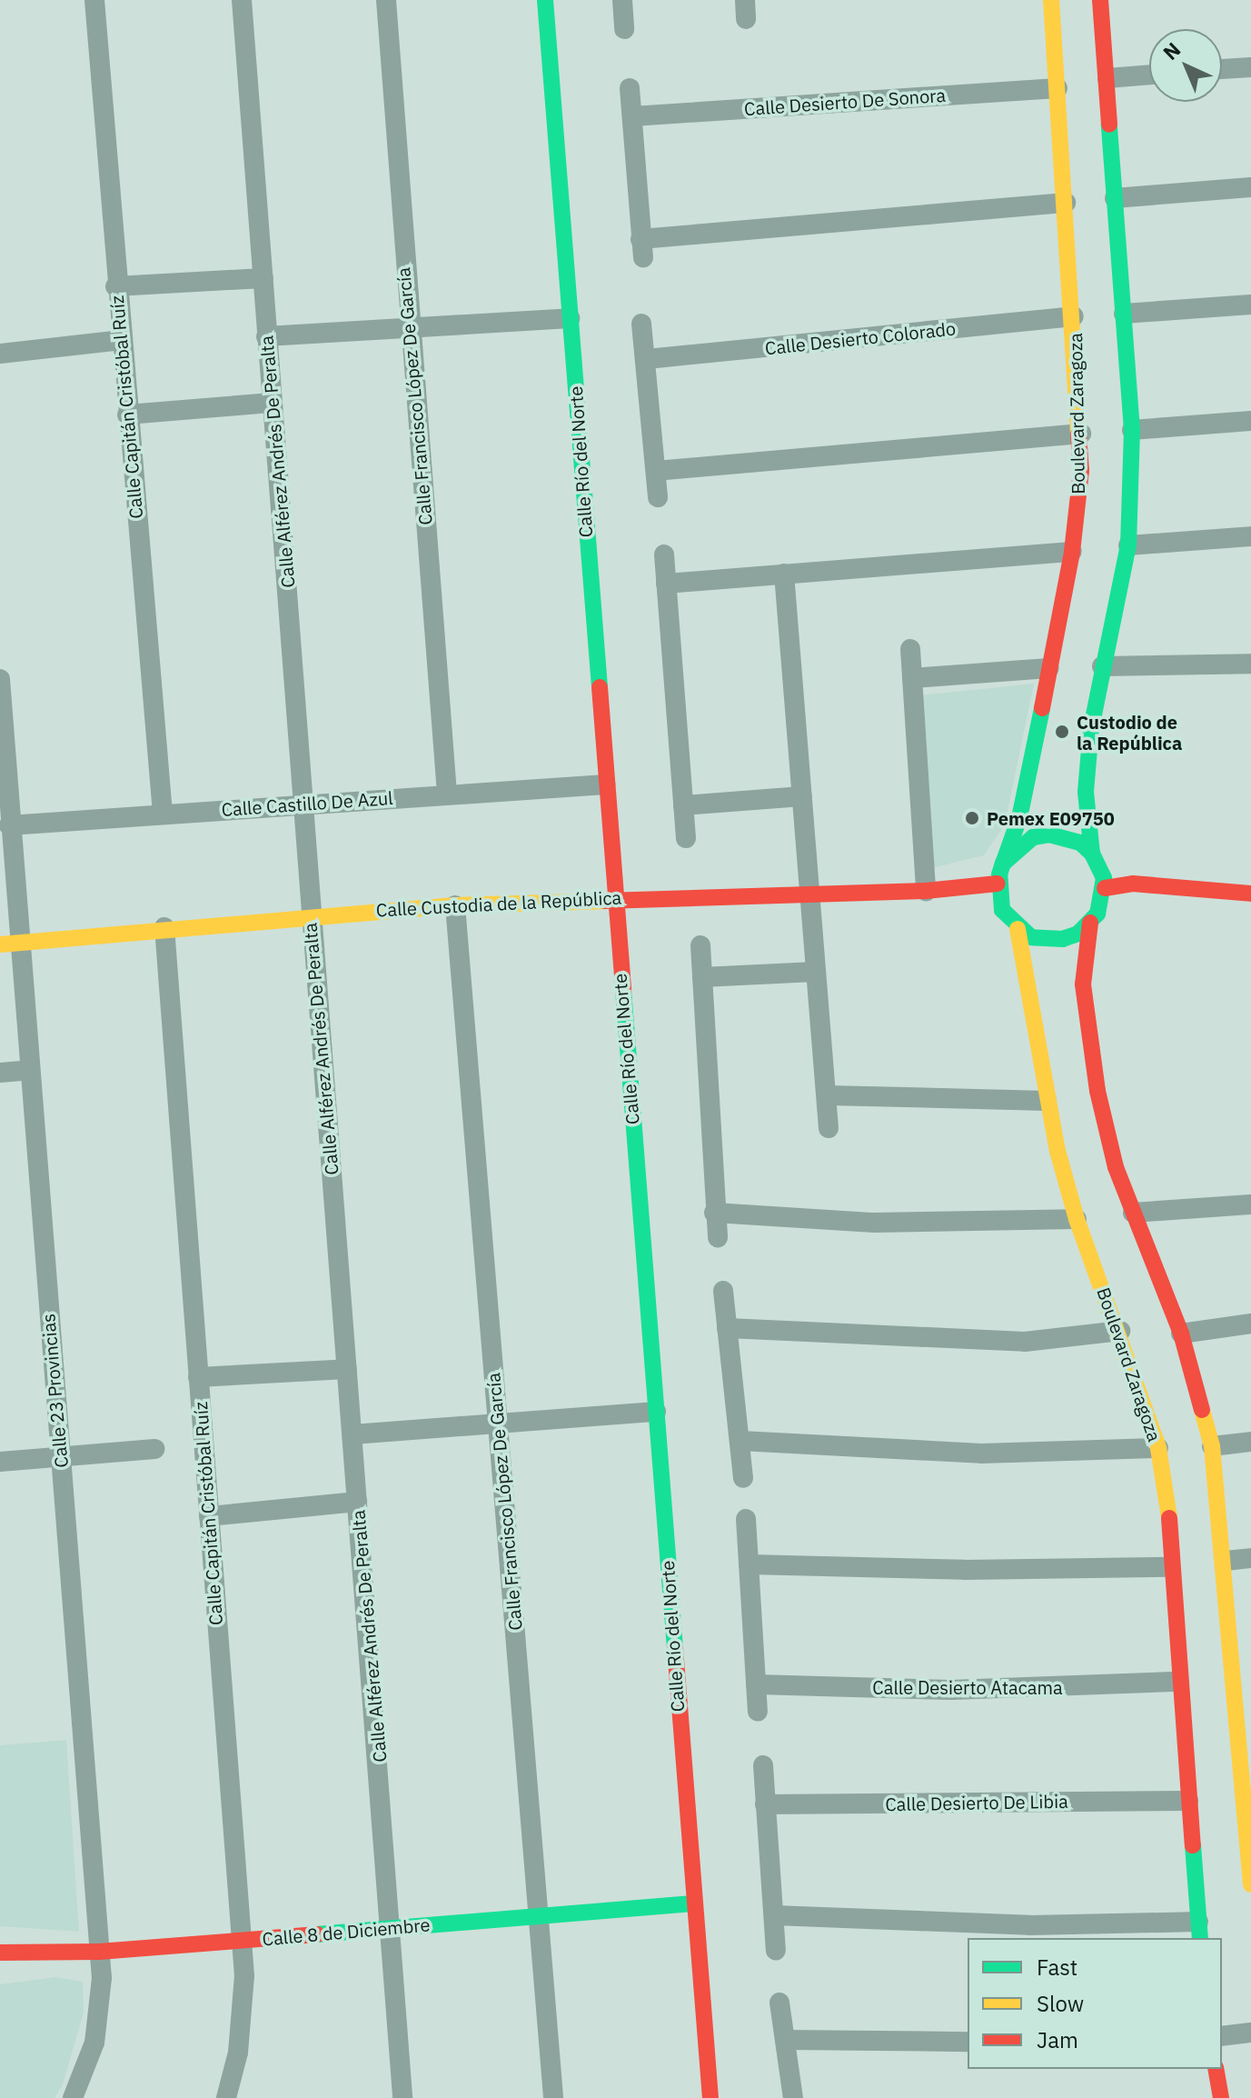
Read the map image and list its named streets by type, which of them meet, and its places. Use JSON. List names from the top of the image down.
{
  "streets": {
    "main road": [
      "Boulevard Zaragoza",
      "Calle Río del Norte",
      "Calle Custodia de la República",
      "Calle 8 de Diciembre"
    ],
    "street": [
      "Calle Desierto De Sonora",
      "Calle Desierto Colorado",
      "Calle Francisco López De García",
      "Calle Capitán Cristóbal Ruíz",
      "Calle Alférez Andrés De Peralta",
      "Calle Castillo De Azul",
      "Calle 23 Provincias",
      "Calle Desierto Atacama",
      "Calle Desierto De Libia"
    ]
  },
  "crossings": [
    ["Calle Desierto De Sonora", "Boulevard Zaragoza"],
    ["Calle Desierto Colorado", "Boulevard Zaragoza"],
    ["Calle Francisco López De García", "Calle Castillo De Azul"],
    ["Calle Francisco López De García", "Calle Custodia de la República"],
    ["Calle Francisco López De García", "Calle 8 de Diciembre"],
    ["Calle Capitán Cristóbal Ruíz", "Calle Castillo De Azul"],
    ["Calle Capitán Cristóbal Ruíz", "Calle Custodia de la República"],
    ["Calle Capitán Cristóbal Ruíz", "Calle 8 de Diciembre"],
    ["Boulevard Zaragoza", "Calle Custodia de la República"],
    ["Boulevard Zaragoza", "Calle Desierto Atacama"],
    ["Boulevard Zaragoza", "Calle Desierto De Libia"],
    ["Calle Alférez Andrés De Peralta", "Calle Castillo De Azul"],
    ["Calle Alférez Andrés De Peralta", "Calle Custodia de la República"],
    ["Calle Alférez Andrés De Peralta", "Calle 8 de Diciembre"],
    ["Calle Río del Norte", "Calle Castillo De Azul"],
    ["Calle Río del Norte", "Calle Custodia de la República"],
    ["Calle Río del Norte", "Calle 8 de Diciembre"],
    ["Calle Castillo De Azul", "Calle 23 Provincias"],
    ["Calle Custodia de la República", "Calle 23 Provincias"],
    ["Calle 23 Provincias", "Calle 8 de Diciembre"]
  ],
  "places": ["Custodio de la República", "Pemex E09750"],
  "legend": ["Fast", "Slow", "Jam"],
  "north": "top left"
}
